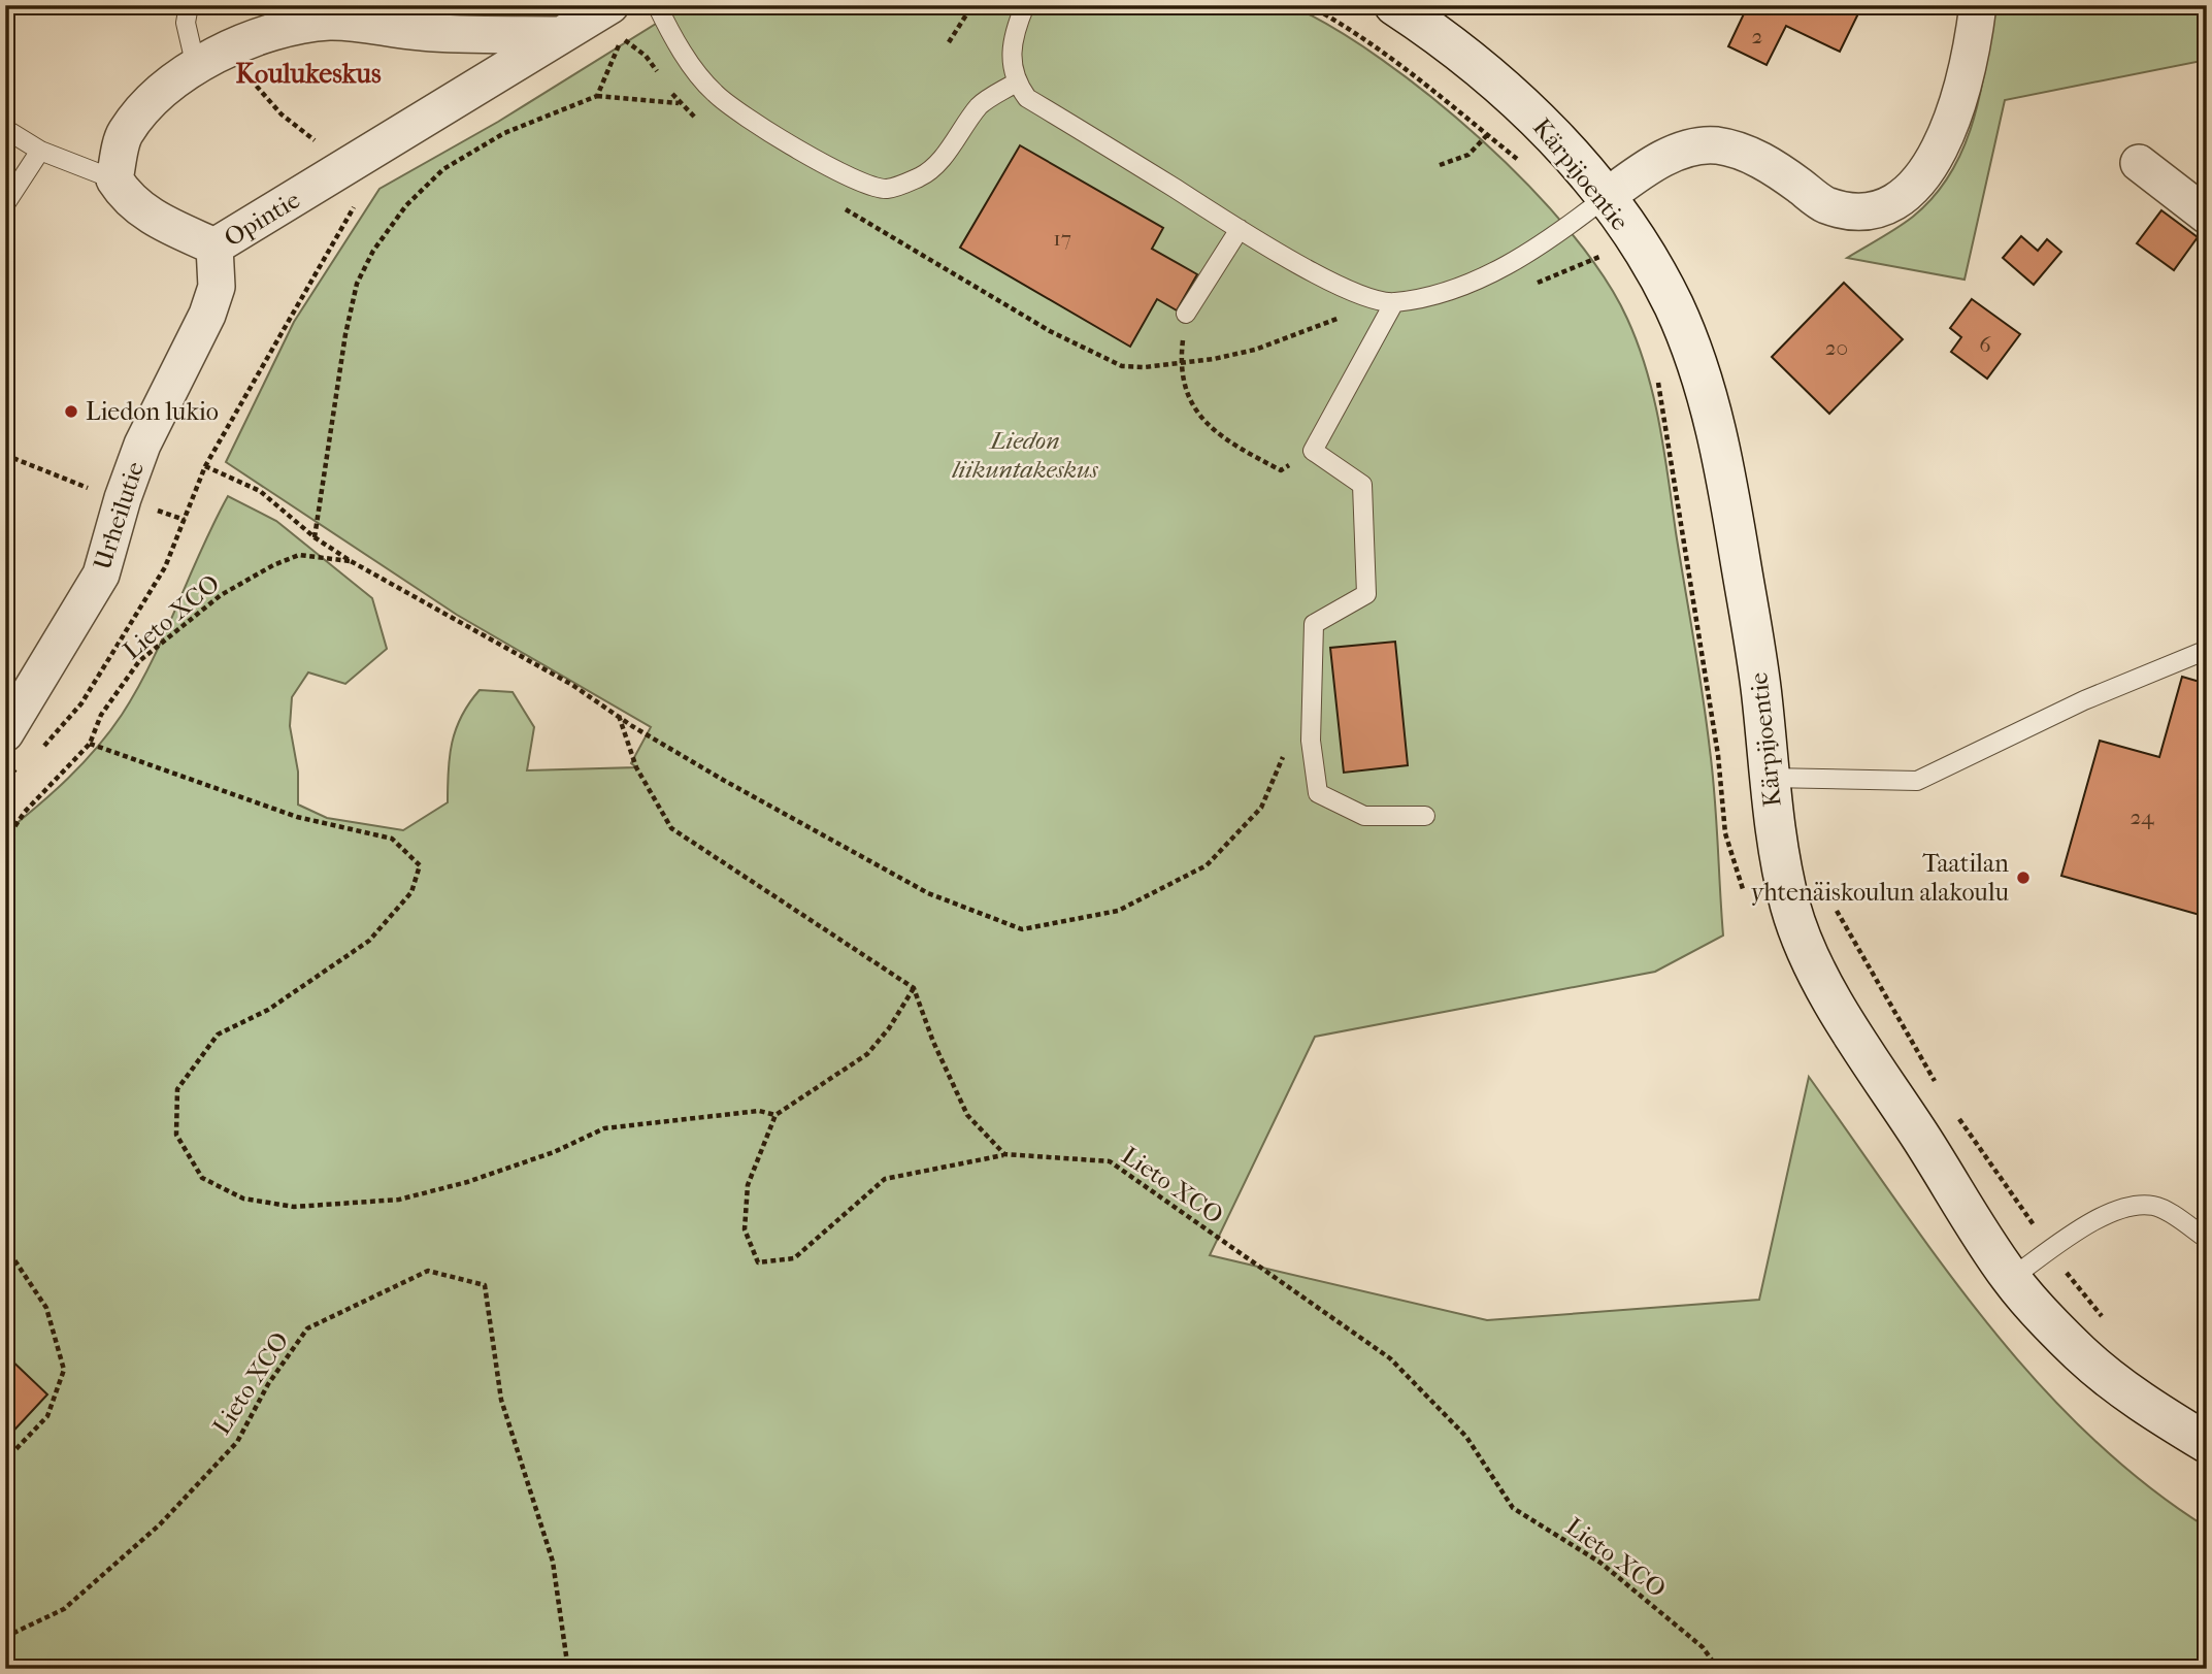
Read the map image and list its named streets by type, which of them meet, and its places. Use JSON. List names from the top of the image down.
{
  "streets": {
    "street": ["Kärpijoentie", "Opintie", "Urheilutie"],
    "path": ["Lieto XCO"]
  },
  "crossings": [
    ["Opintie", "Urheilutie"]
  ],
  "districts": ["Koulukeskus"],
  "parks": ["Liedon liikuntakeskus"],
  "places": ["Liedon lukio", "Taatilan yhtenäiskoulun alakoulu"],
  "house_numbers": [
    "2",
    "17",
    "6",
    "20",
    "24"
  ]
}
